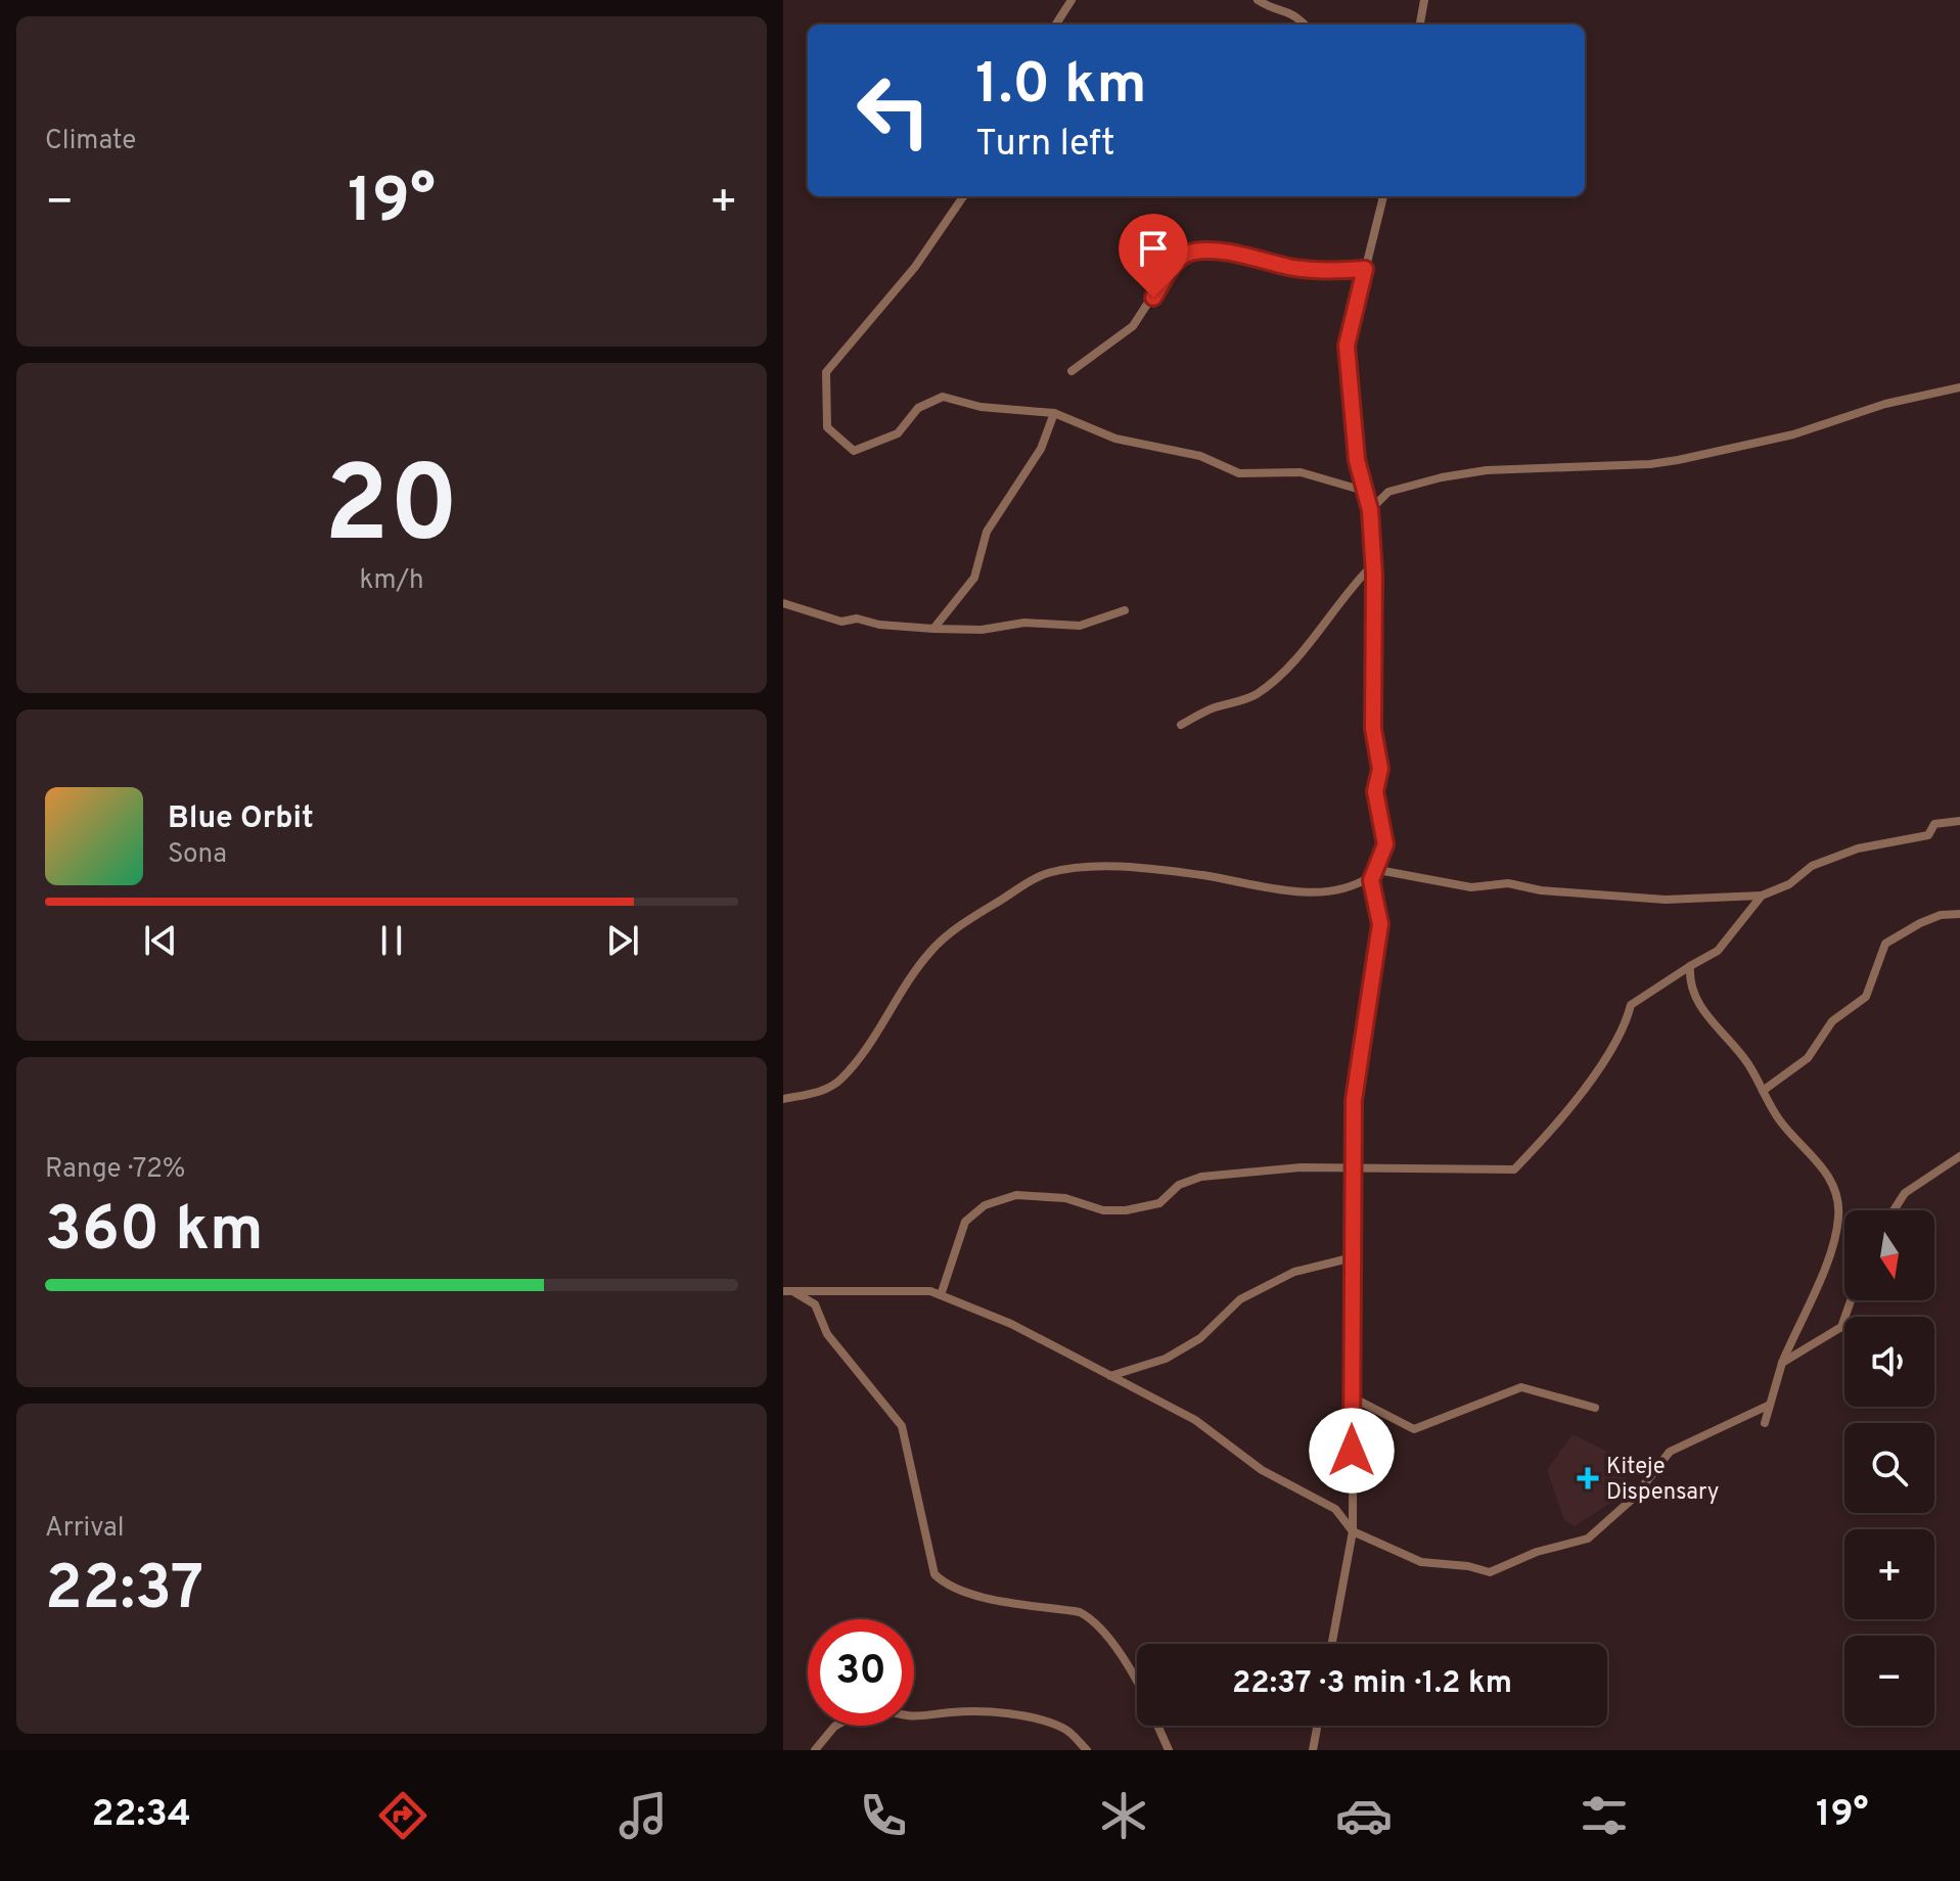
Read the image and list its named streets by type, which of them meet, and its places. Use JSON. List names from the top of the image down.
{
  "places": {
    "health": ["Kiteje Dispensary"]
  },
  "north": "bottom",
  "page": {
    "tile": [
      "Climate",
      ["20", "km/h"],
      ["Range · 72%", "360 km"],
      ["Arrival", "22:37"]
    ],
    "turn": ["1.0 km", "Turn left"],
    "heat": ["−", "19°", "+"],
    "song": ["Blue Orbit", "Sona"],
    "map_buttons": ["+", "−"],
    "limit": "30",
    "trip": "22:37 · 3 min · 1.2 km",
    "tabs": ["22:34", "19°"]
  }
}
